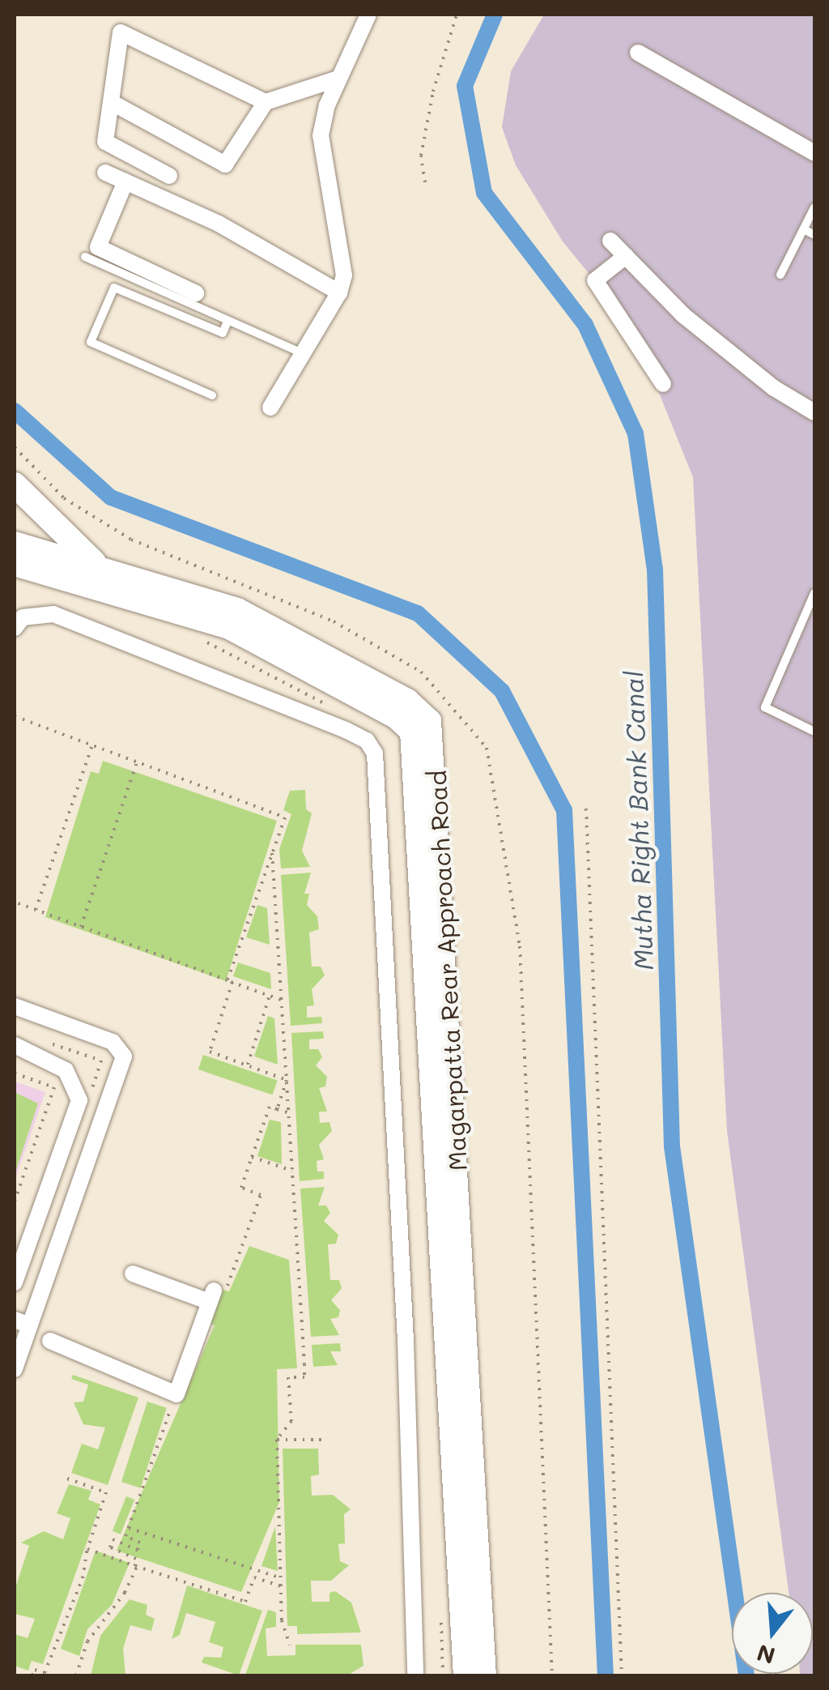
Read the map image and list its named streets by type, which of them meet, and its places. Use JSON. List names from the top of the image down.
{
  "streets": {
    "street": ["Magarpatta Rear Approach Road"]
  },
  "water": ["Mutha Right Bank Canal"],
  "north": "bottom"
}
